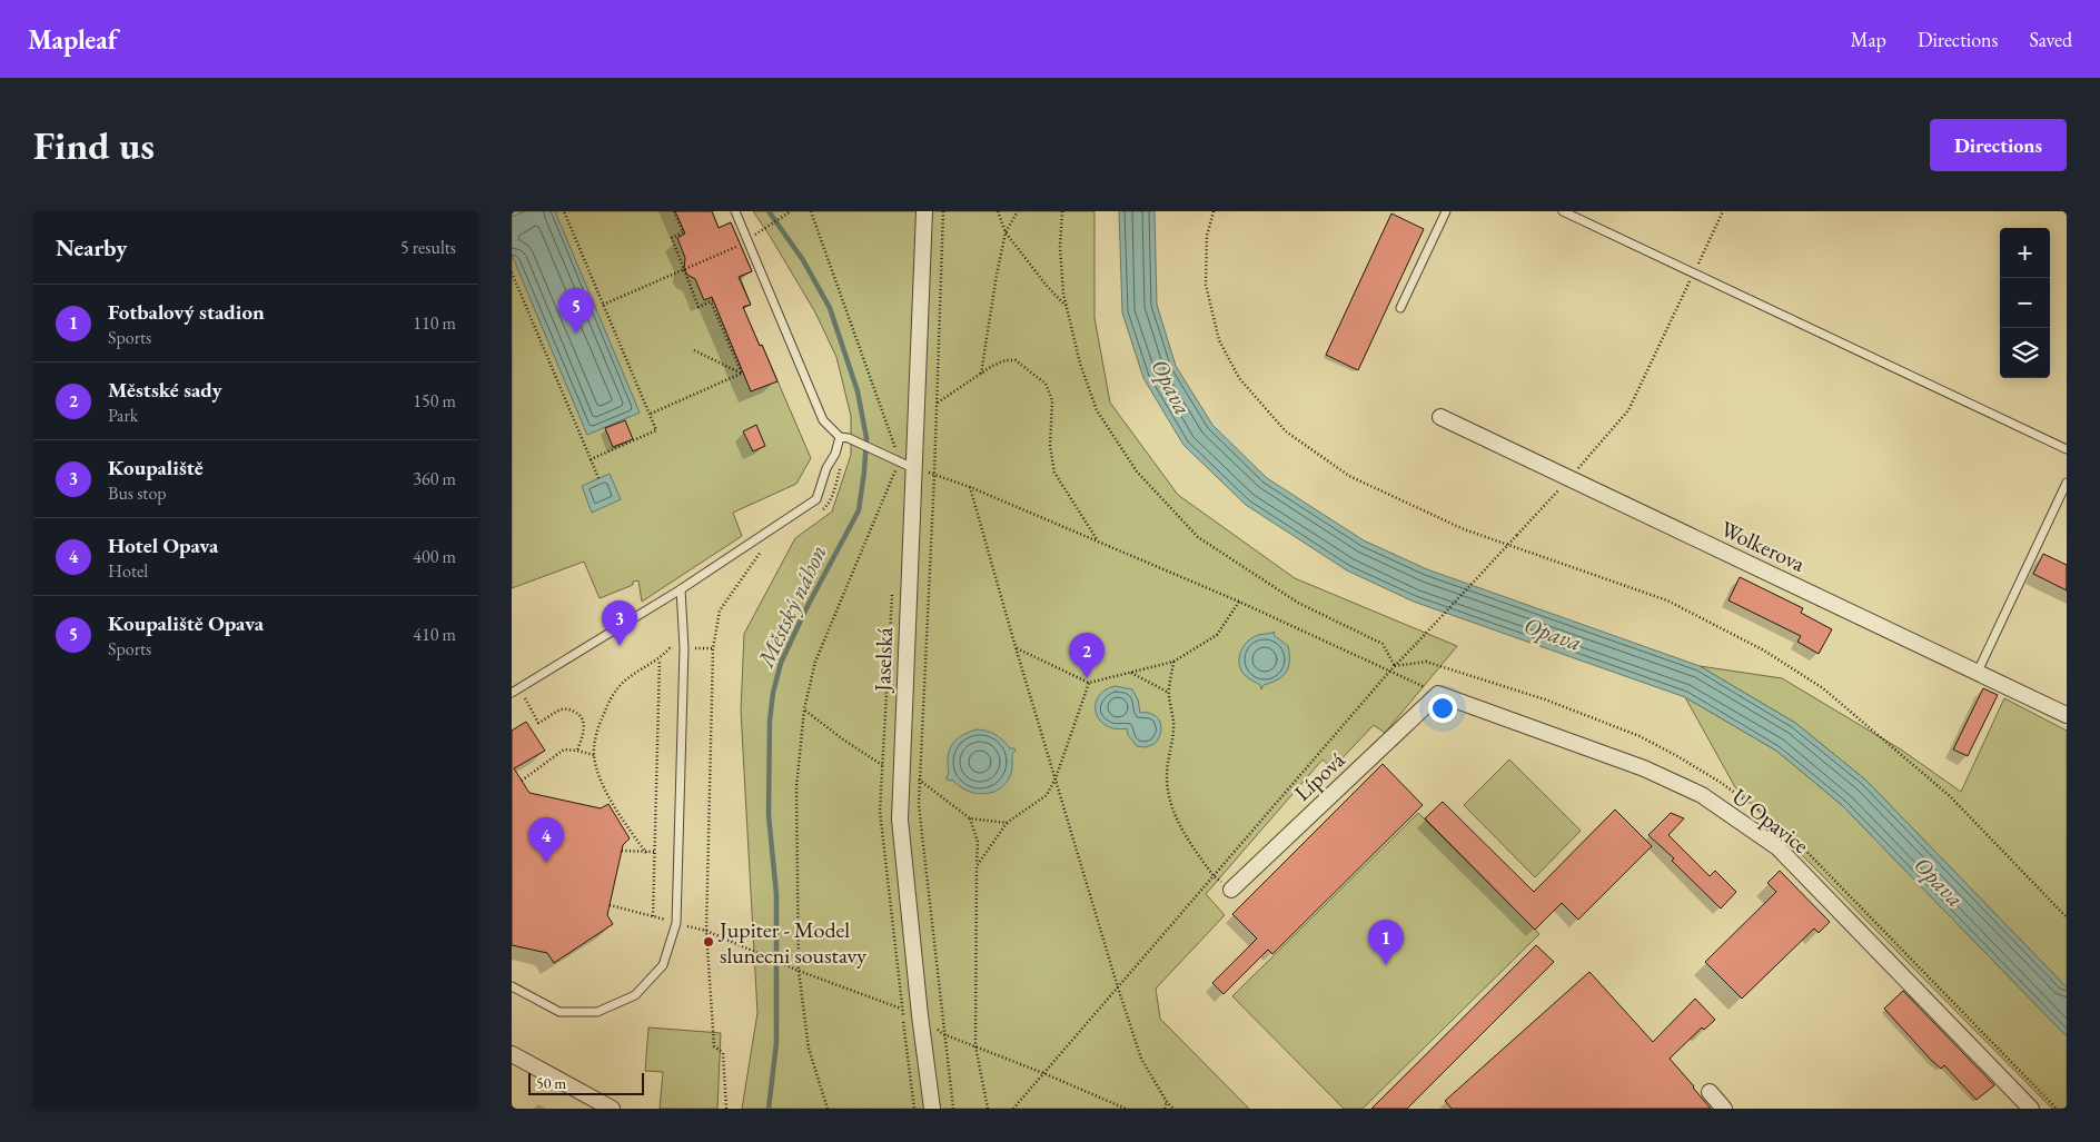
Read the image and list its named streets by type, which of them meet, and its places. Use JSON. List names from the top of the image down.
{
  "streets": {
    "street": [
      "Wolkerova",
      "Jaselská",
      "Lípová",
      "U Opavice"
    ]
  },
  "crossings": [
    ["Lípová", "U Opavice"]
  ],
  "water": ["Opava", "Městský náhon"],
  "places": ["Jupiter - Model slunecni soustavy"],
  "scale_bar": "50 m",
  "page": {
    "header": "Mapleaf",
    "nav": ["Map", "Directions", "Saved"],
    "buttons": "Directions",
    "title": "Find us",
    "heading": ["Nearby", "5 results"],
    "map_buttons": ["+", "−"],
    "list": [
      {
        "mark": "1",
        "name": "Fotbalový stadion",
        "note": "Sports",
        "value": "110 m"
      },
      {
        "mark": "2",
        "name": "Městské sady",
        "note": "Park",
        "value": "150 m"
      },
      {
        "mark": "3",
        "name": "Koupaliště",
        "note": "Bus stop",
        "value": "360 m"
      },
      {
        "mark": "4",
        "name": "Hotel Opava",
        "note": "Hotel",
        "value": "400 m"
      },
      {
        "mark": "5",
        "name": "Koupaliště Opava",
        "note": "Sports",
        "value": "410 m"
      }
    ],
    "pins": [
      "5",
      "3",
      "2",
      "4",
      "1"
    ],
    "scale": "50 m"
  }
}
